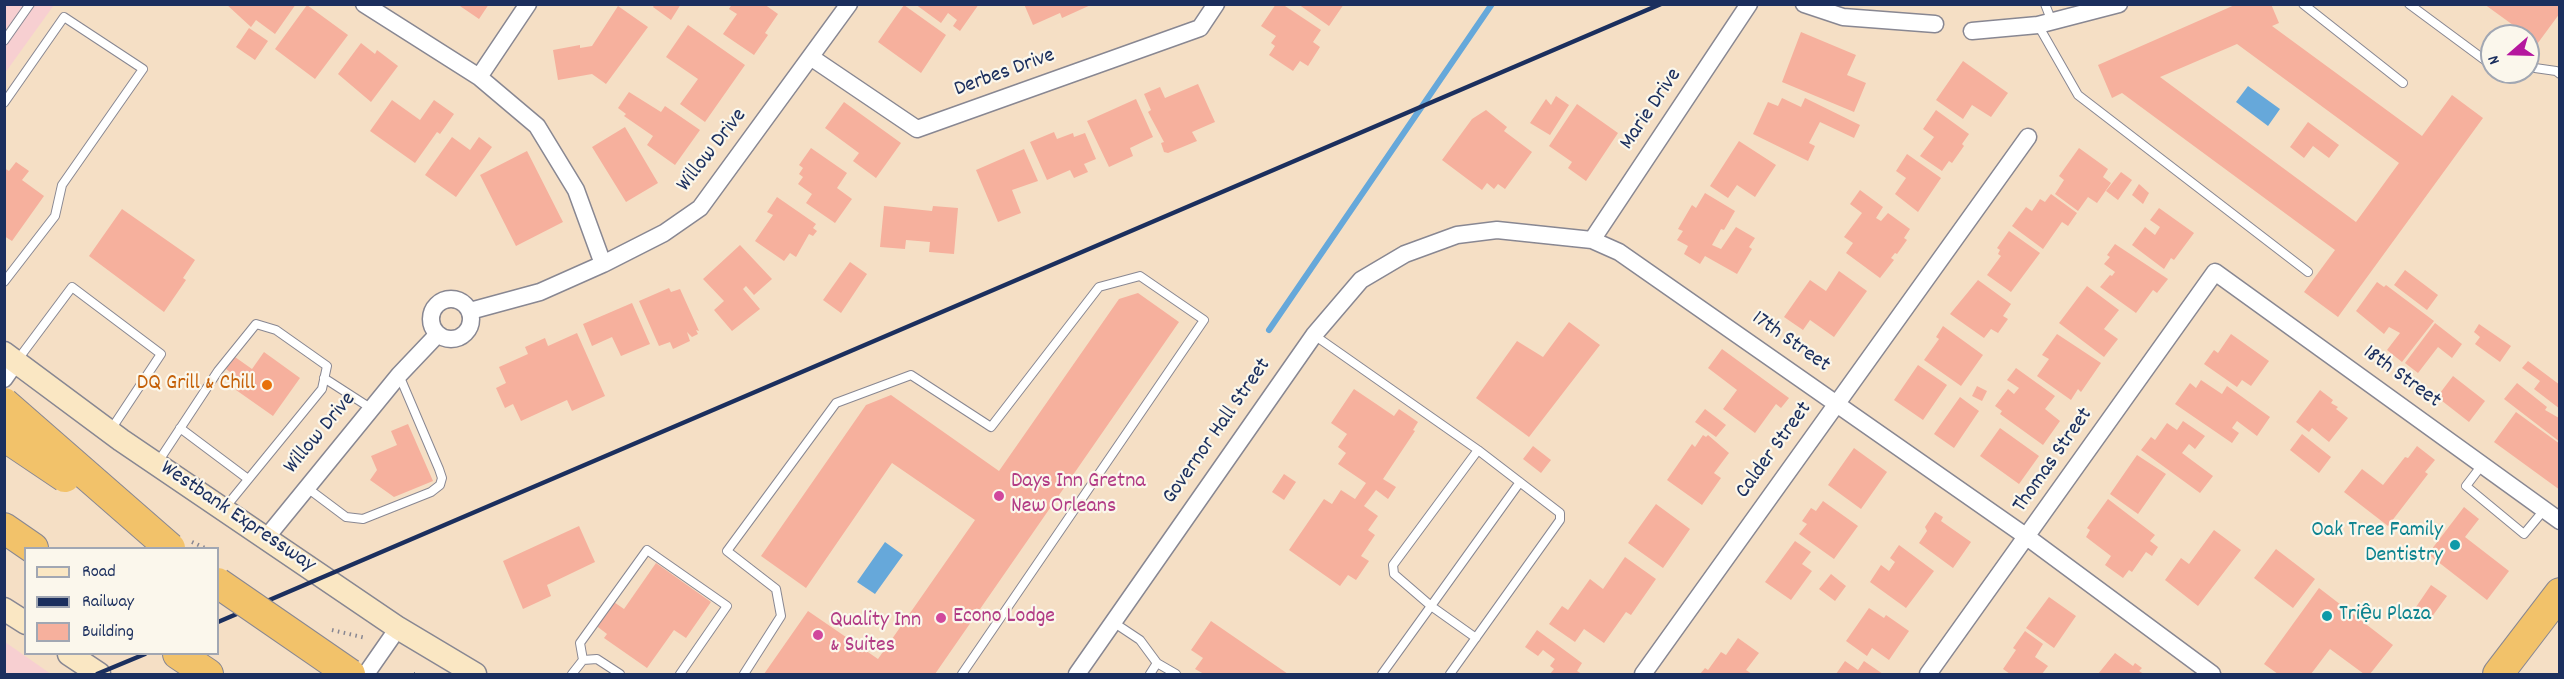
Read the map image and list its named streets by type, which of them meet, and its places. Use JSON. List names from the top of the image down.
{
  "streets": {
    "main road": ["Westbank Expressway"],
    "street": [
      "Derbes Drive",
      "Marie Drive",
      "Willow Drive",
      "17th Street",
      "18th Street",
      "Governor Hall Street",
      "Calder Street",
      "Thomas Street"
    ]
  },
  "crossings": [
    ["Derbes Drive", "Willow Drive"],
    ["Marie Drive", "17th Street"],
    ["Willow Drive", "Westbank Expressway"],
    ["17th Street", "Governor Hall Street"],
    ["17th Street", "Calder Street"],
    ["17th Street", "Thomas Street"],
    ["18th Street", "Thomas Street"]
  ],
  "places": [
    "DQ Grill & Chill",
    "Days Inn Gretna New Orleans",
    "Oak Tree Family Dentistry",
    "Triệu Plaza",
    "Econo Lodge",
    "Quality Inn & Suites"
  ],
  "legend": ["Road", "Railway", "Building"],
  "north": "left"
}
